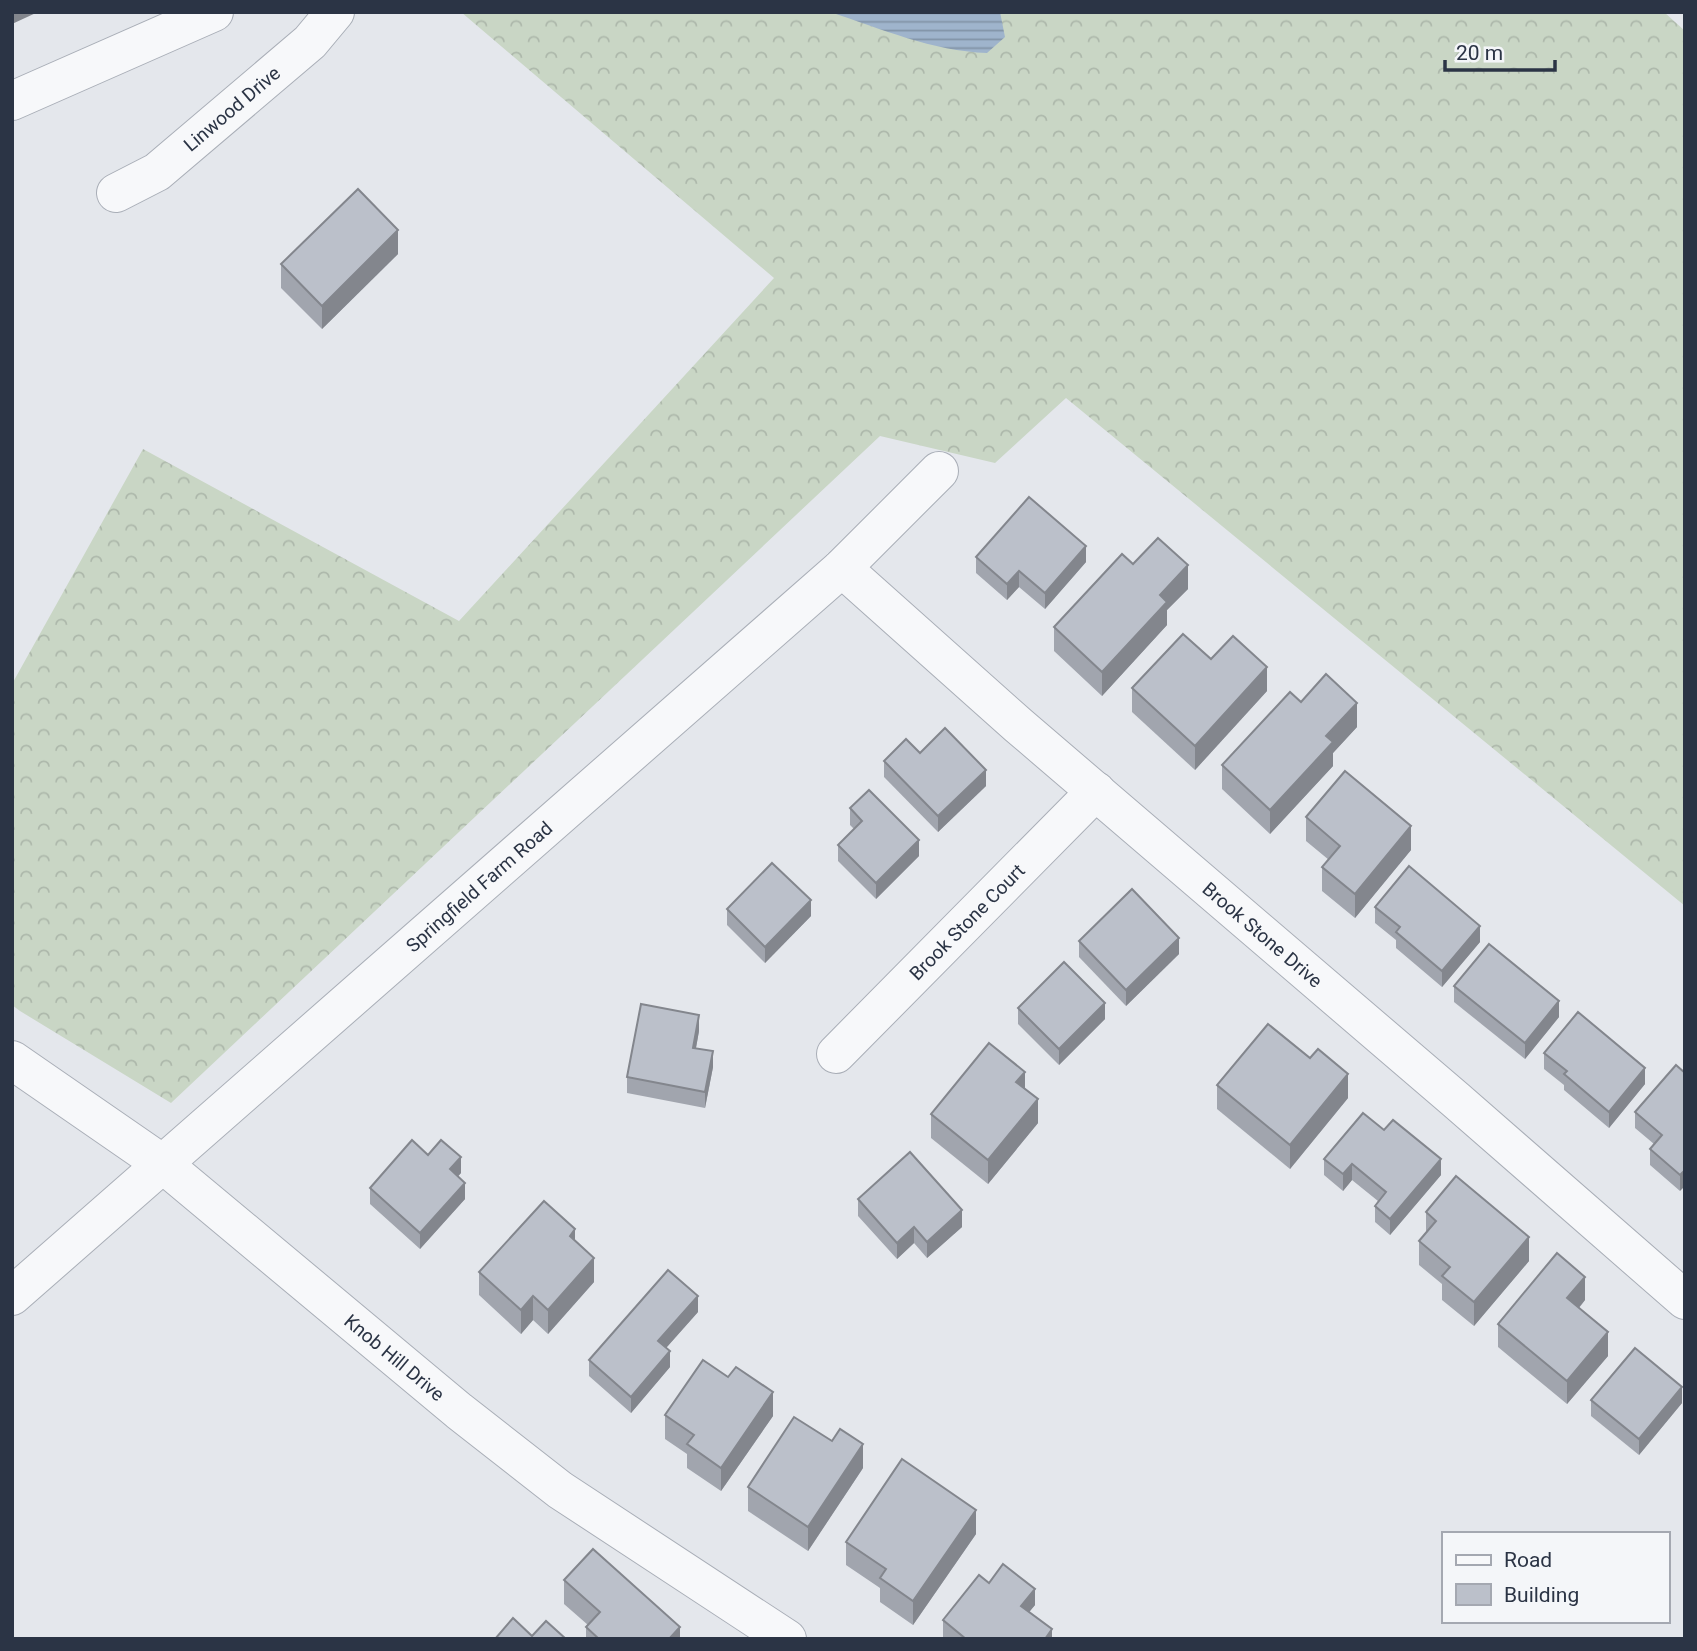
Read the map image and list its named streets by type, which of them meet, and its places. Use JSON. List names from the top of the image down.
{
  "streets": {
    "street": [
      "Linwood Drive",
      "Springfield Farm Road",
      "Brook Stone Court",
      "Brook Stone Drive",
      "Knob Hill Drive"
    ]
  },
  "crossings": [
    ["Springfield Farm Road", "Brook Stone Drive"],
    ["Springfield Farm Road", "Knob Hill Drive"],
    ["Brook Stone Court", "Brook Stone Drive"]
  ],
  "legend": ["Road", "Building"],
  "scale_bar": "20 m"
}
